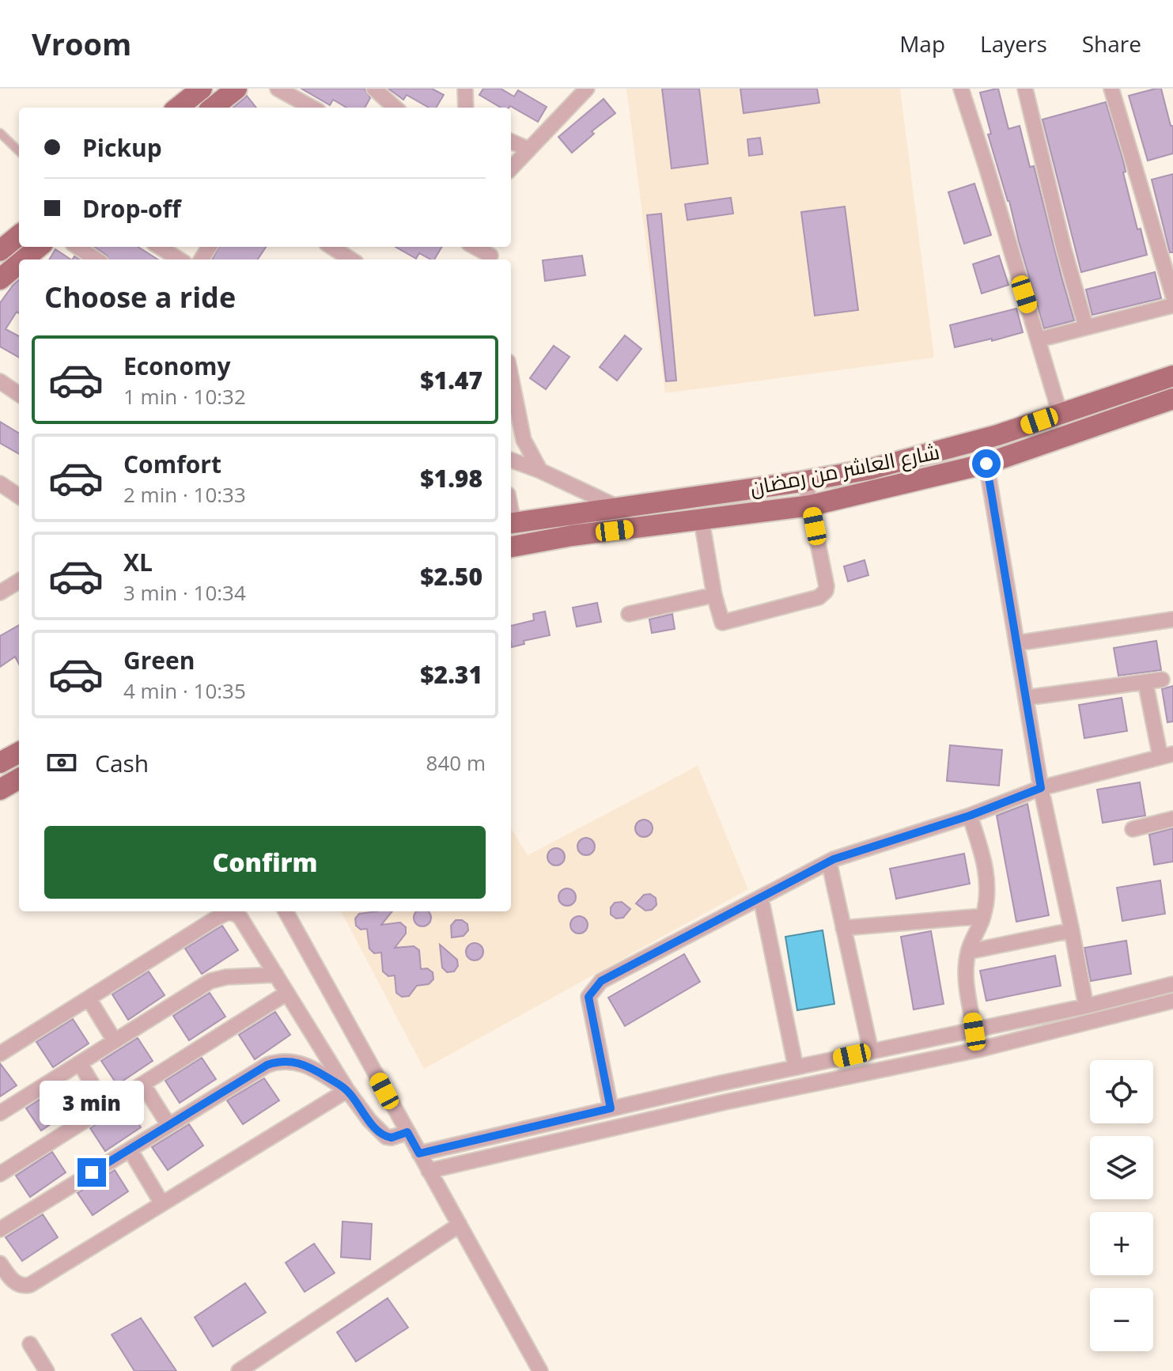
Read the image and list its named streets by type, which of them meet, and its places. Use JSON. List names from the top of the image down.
{
  "streets": {
    "main road": ["شارع العاشر من رمضان"]
  },
  "page": {
    "header": "Vroom",
    "nav": ["Map", "Layers", "Share"],
    "banner": ["Pickup", "Drop-off"],
    "heading": "Choose a ride",
    "list": [
      {
        "name": "Economy",
        "note": "1 min · 10:32",
        "value": "$1.47"
      },
      {
        "name": "Comfort",
        "note": "2 min · 10:33",
        "value": "$1.98"
      },
      {
        "name": "XL",
        "note": "3 min · 10:34",
        "value": "$2.50"
      },
      {
        "name": "Green",
        "note": "4 min · 10:35",
        "value": "$2.31"
      }
    ],
    "pay": ["Cash", "840 m"],
    "buttons": "Confirm",
    "map_buttons": ["+", "−"],
    "bubble": "3 min"
  }
}
